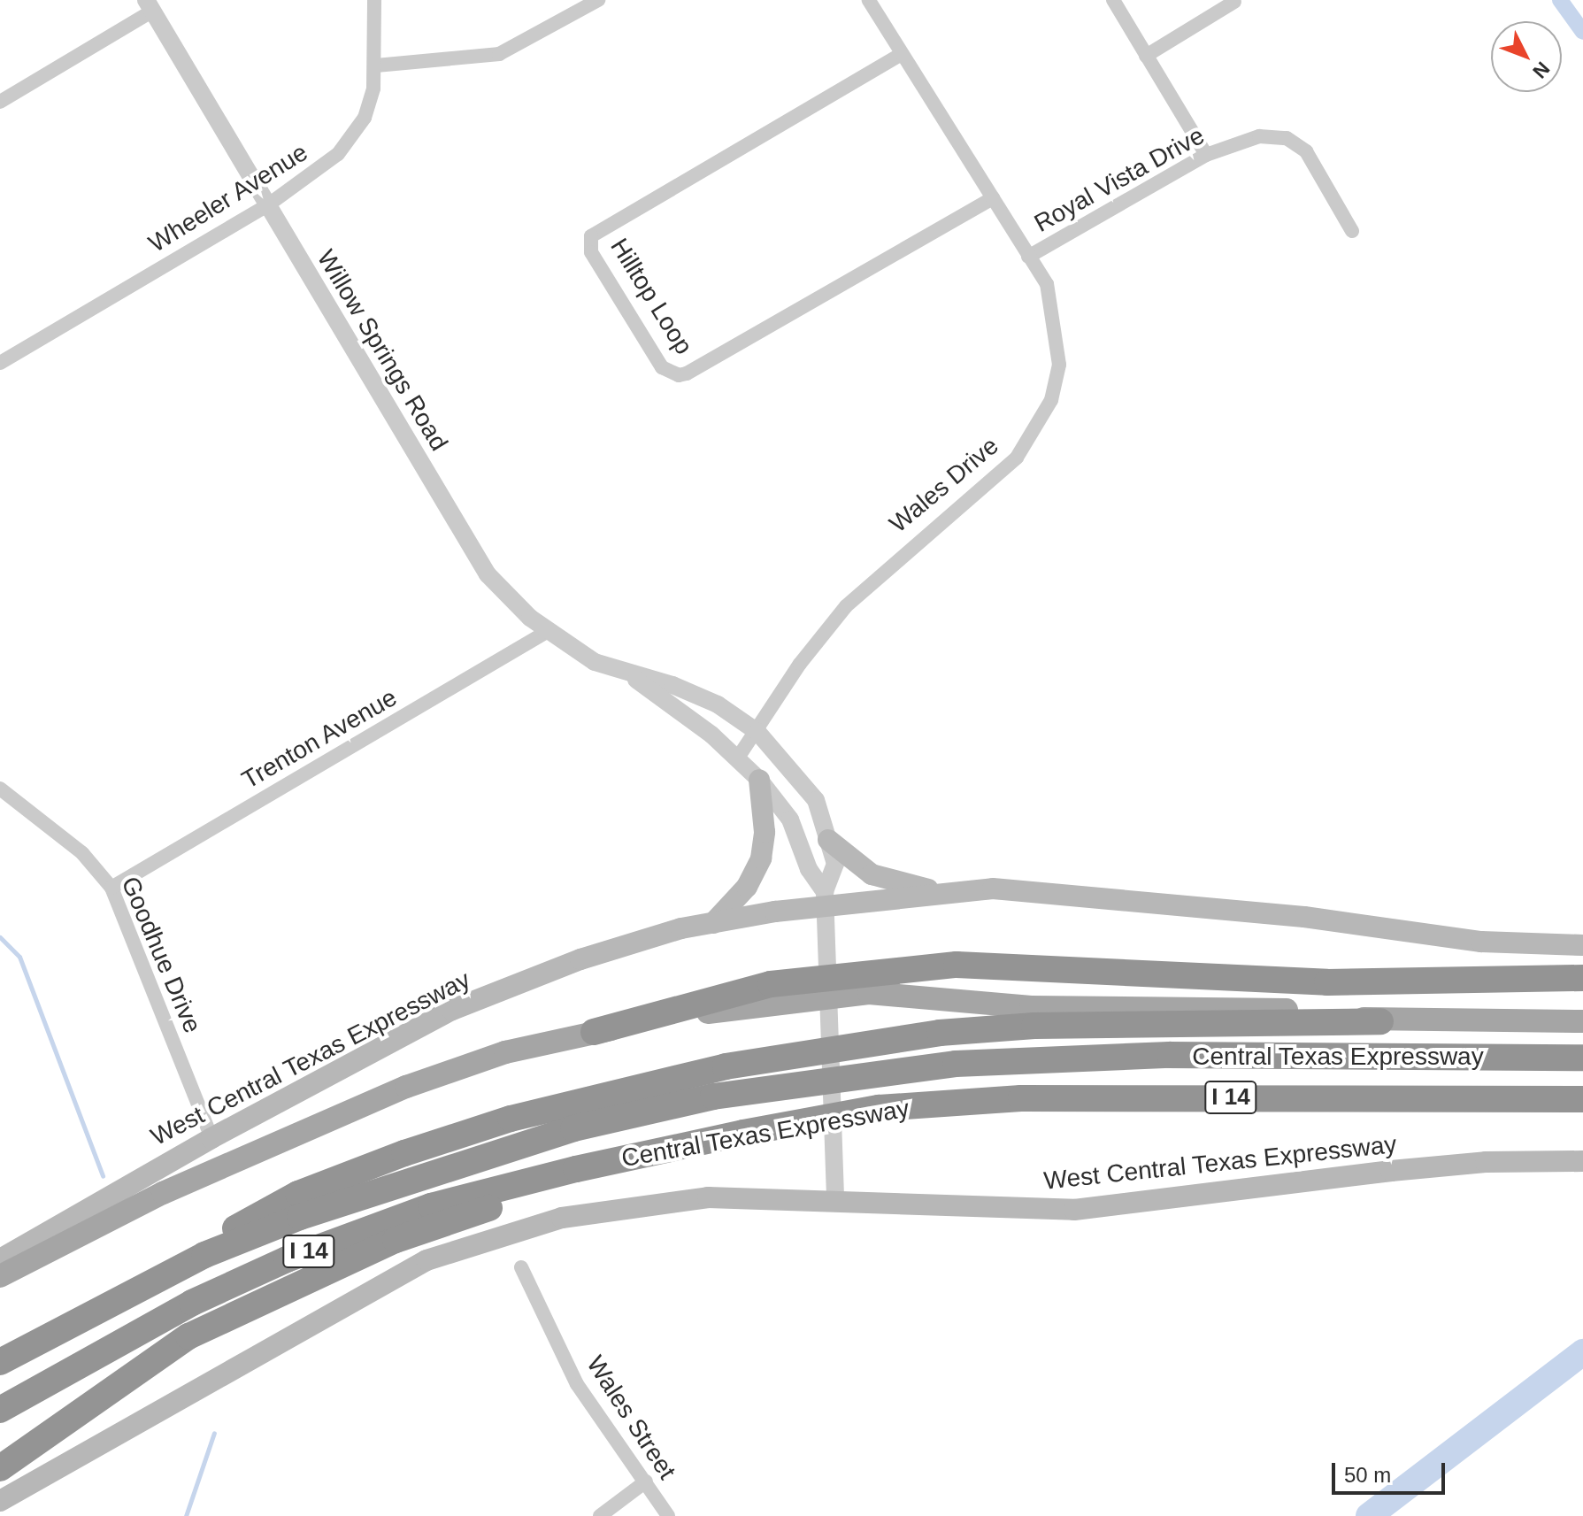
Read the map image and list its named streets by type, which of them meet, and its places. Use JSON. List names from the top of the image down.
{
  "streets": {
    "highway": ["Central Texas Expressway", "I 14"],
    "main road": ["West Central Texas Expressway"],
    "street": [
      "Royal Vista Drive",
      "Wheeler Avenue",
      "Hilltop Loop",
      "Willow Springs Road",
      "Wales Drive",
      "Trenton Avenue",
      "Goodhue Drive",
      "Wales Street"
    ]
  },
  "crossings": [
    ["Royal Vista Drive", "Wales Drive"],
    ["Wheeler Avenue", "Willow Springs Road"],
    ["Hilltop Loop", "Wales Drive"],
    ["Willow Springs Road", "Wales Drive"],
    ["Willow Springs Road", "Trenton Avenue"],
    ["Willow Springs Road", "West Central Texas Expressway"],
    ["Trenton Avenue", "Goodhue Drive"],
    ["Goodhue Drive", "West Central Texas Expressway"]
  ],
  "scale_bar": "50 m",
  "north": "bottom right"
}
